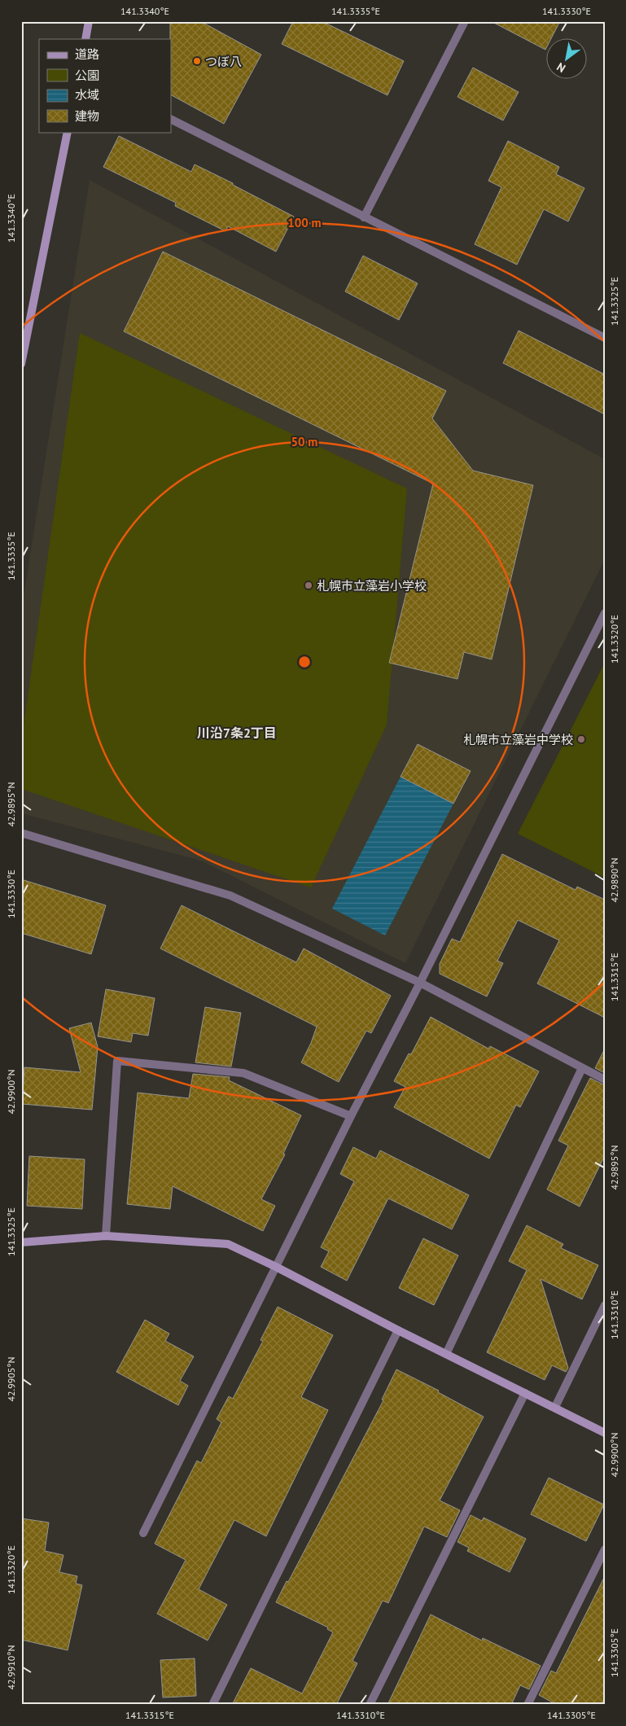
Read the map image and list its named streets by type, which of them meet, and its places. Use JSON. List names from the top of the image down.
{
  "districts": ["川沿7条2丁目"],
  "places": ["つぼ八", "札幌市立藻岩小学校", "札幌市立藻岩中学校"],
  "legend": [
    "道路",
    "公園",
    "水域",
    "建物"
  ],
  "north": "bottom left",
  "coordinates": [
    "141.3340°E",
    "141.3335°E",
    "141.3330°E",
    "141.3325°E",
    "141.3320°E",
    "42.9895°N",
    "42.9890°N",
    "141.3315°E",
    "42.9900°N",
    "141.3310°E",
    "42.9905°N",
    "141.3305°E",
    "42.9910°N"
  ],
  "rings": ["100 m", "50 m"]
}
